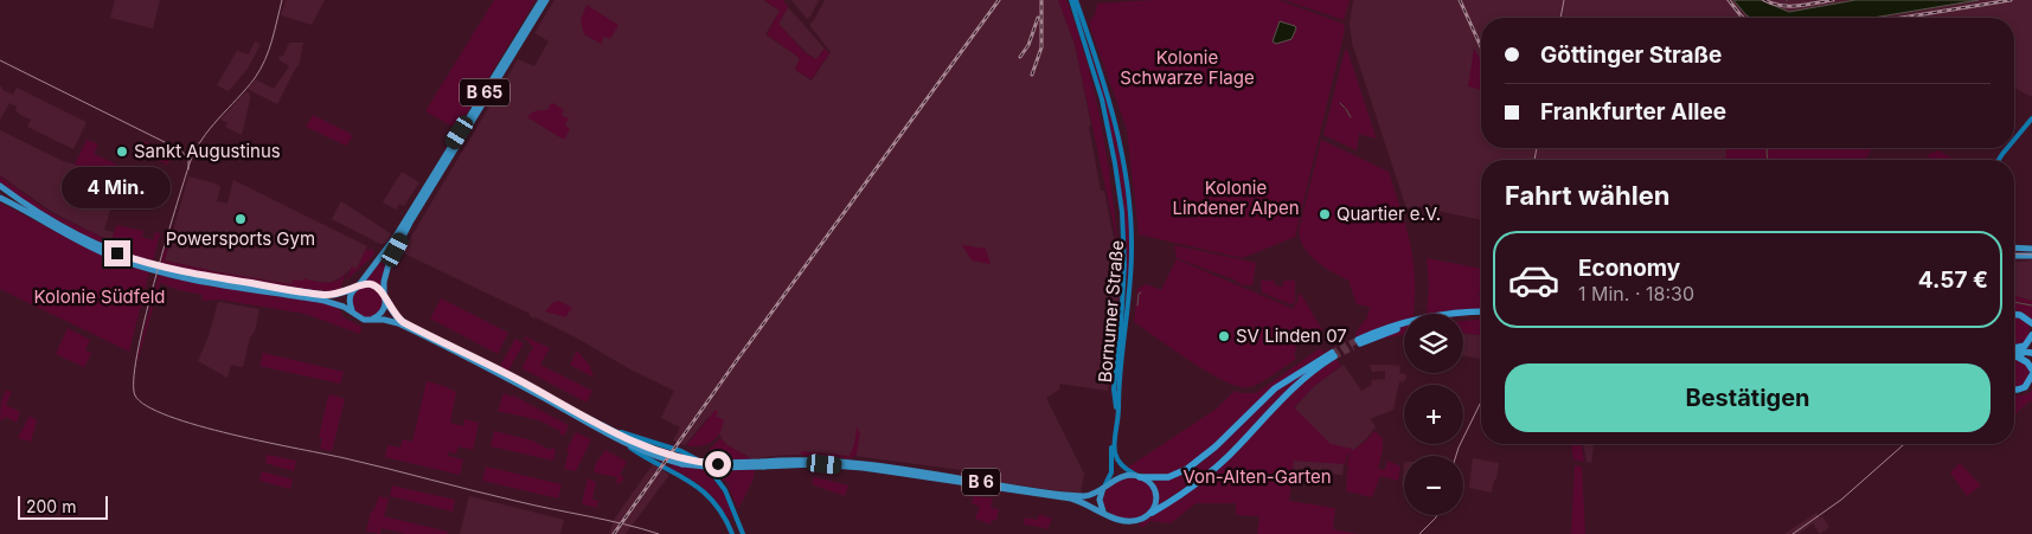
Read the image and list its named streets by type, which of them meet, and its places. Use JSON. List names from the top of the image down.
{
  "streets": {
    "highway": ["B 6"],
    "main road": ["B 65", "Bornumer Straße"]
  },
  "crossings": [
    ["B 65", "B 6"],
    ["Bornumer Straße", "B 6"]
  ],
  "parks": [
    "Kolonie Schwarze Flage",
    "Kolonie Lindener Alpen",
    "Kolonie Südfeld",
    "Von-Alten-Garten"
  ],
  "places": [
    "Sankt Augustinus",
    "Quartier e.V.",
    "Powersports Gym",
    "SV Linden 07"
  ],
  "scale_bar": "200 m",
  "page": {
    "banner": ["Göttinger Straße", "Frankfurter Allee"],
    "heading": "Fahrt wählen",
    "bubble": "4 Min.",
    "list": [
      {
        "name": "Economy",
        "note": "1 Min. · 18:30",
        "value": "4.57 €"
      }
    ],
    "map_buttons": ["+", "−"],
    "buttons": "Bestätigen",
    "scale": "200 m"
  }
}
